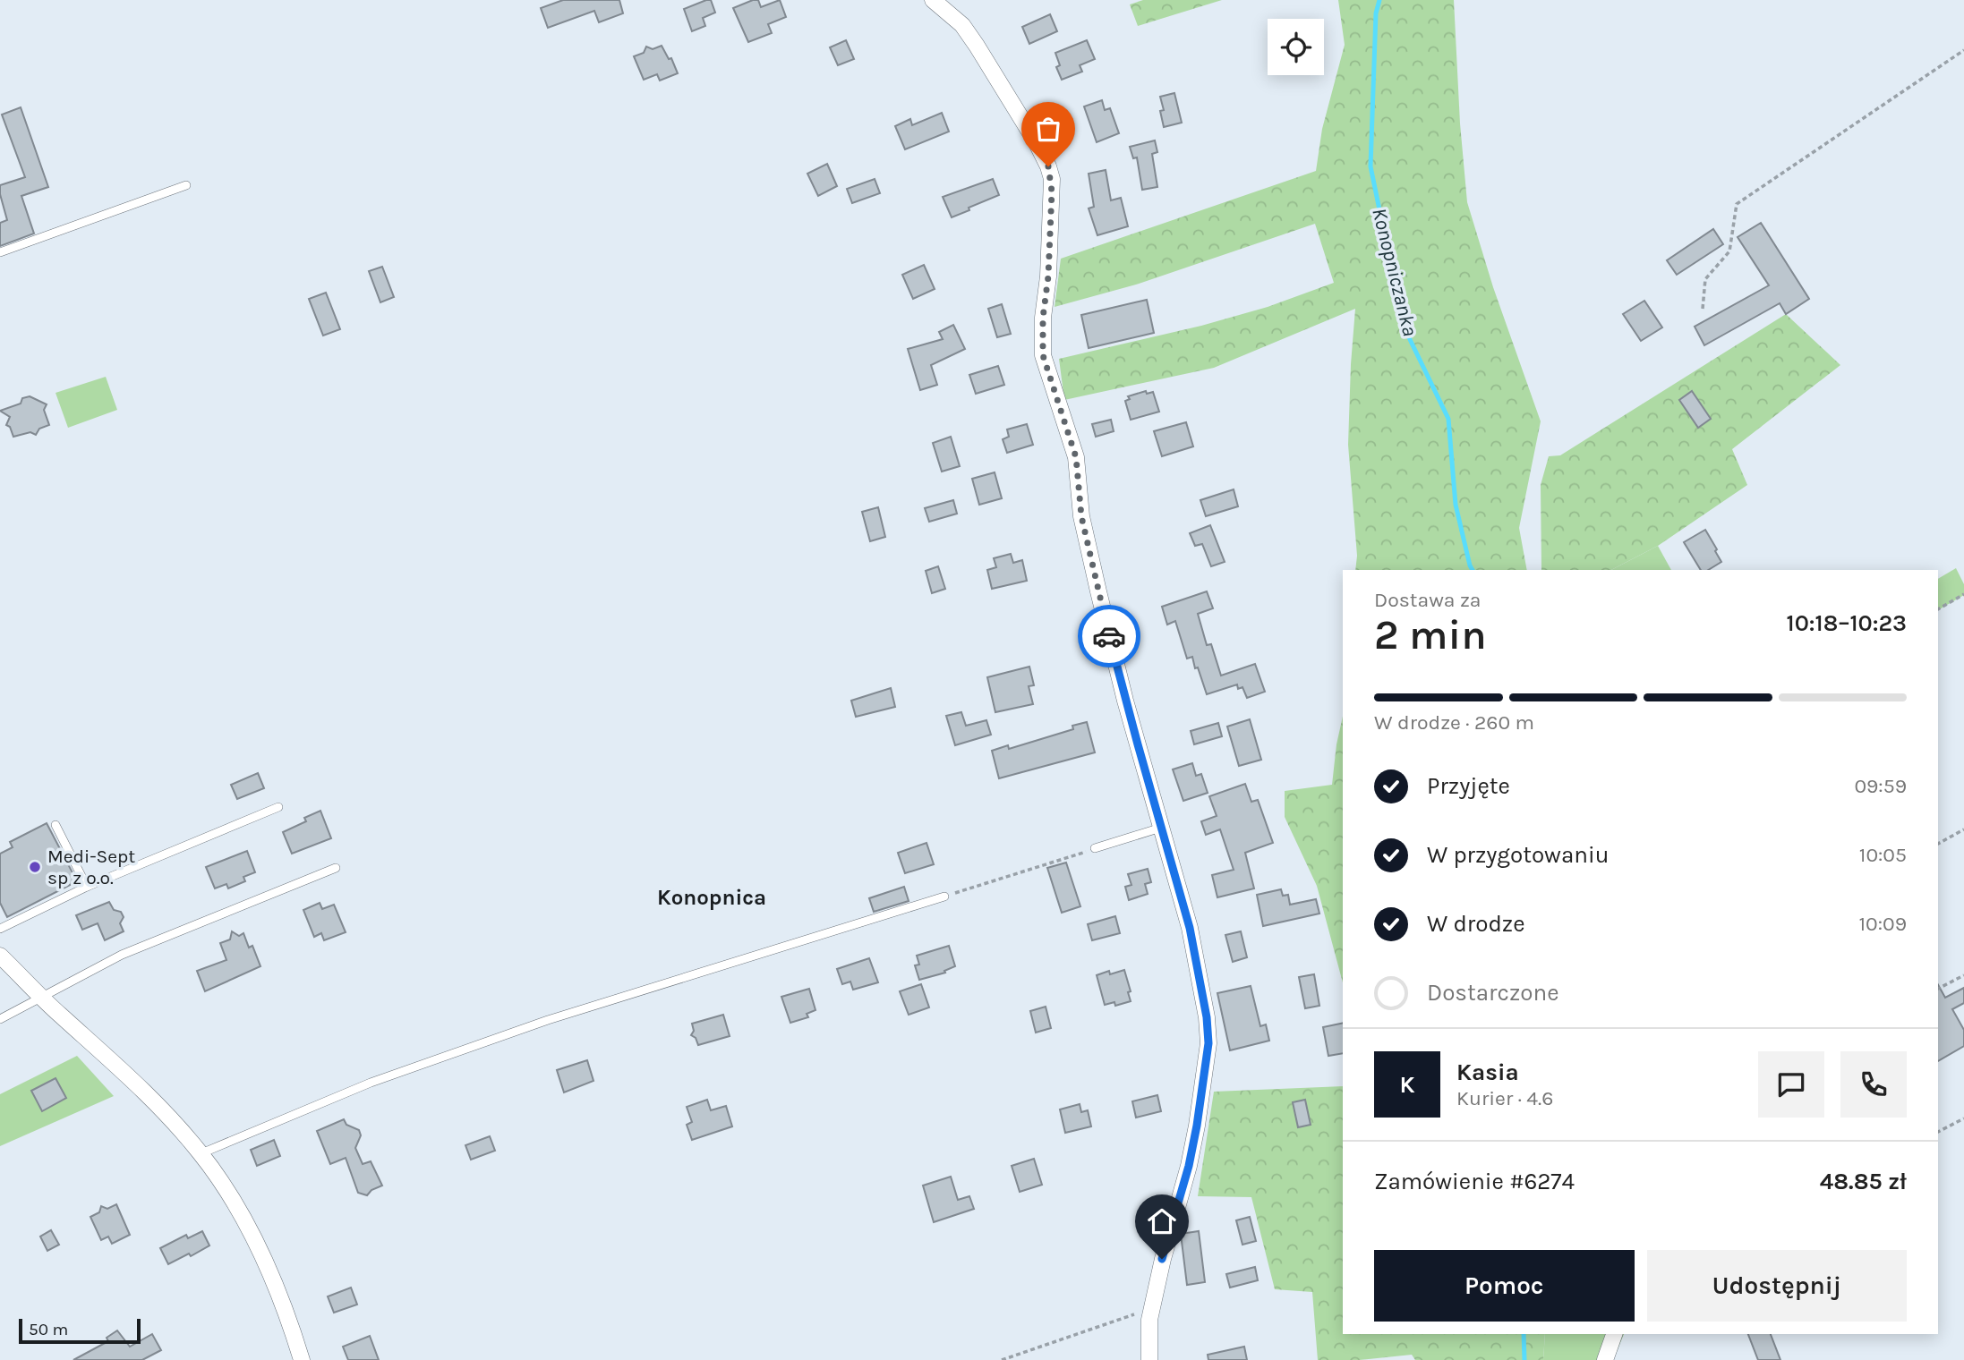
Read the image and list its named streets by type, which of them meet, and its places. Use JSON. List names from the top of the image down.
{
  "districts": ["Konopnica"],
  "water": ["Konopniczanka"],
  "places": ["Medi-Sept sp z o.o."],
  "scale_bar": "50 m",
  "page": {
    "heading": ["2 min", "Dostawa za", "10:18–10:23"],
    "panel": [
      "Kasia",
      "Kurier · 4.6",
      "Zamówienie #6274",
      "48.85 zł"
    ],
    "bar": "W drodze · 260 m",
    "list": [
      ["Przyjęte", "09:59"],
      ["W przygotowaniu", "10:05"],
      ["W drodze", "10:09"],
      "Dostarczone"
    ],
    "round": "K",
    "buttons": ["Pomoc", "Udostępnij"],
    "scale": "50 m"
  }
}
